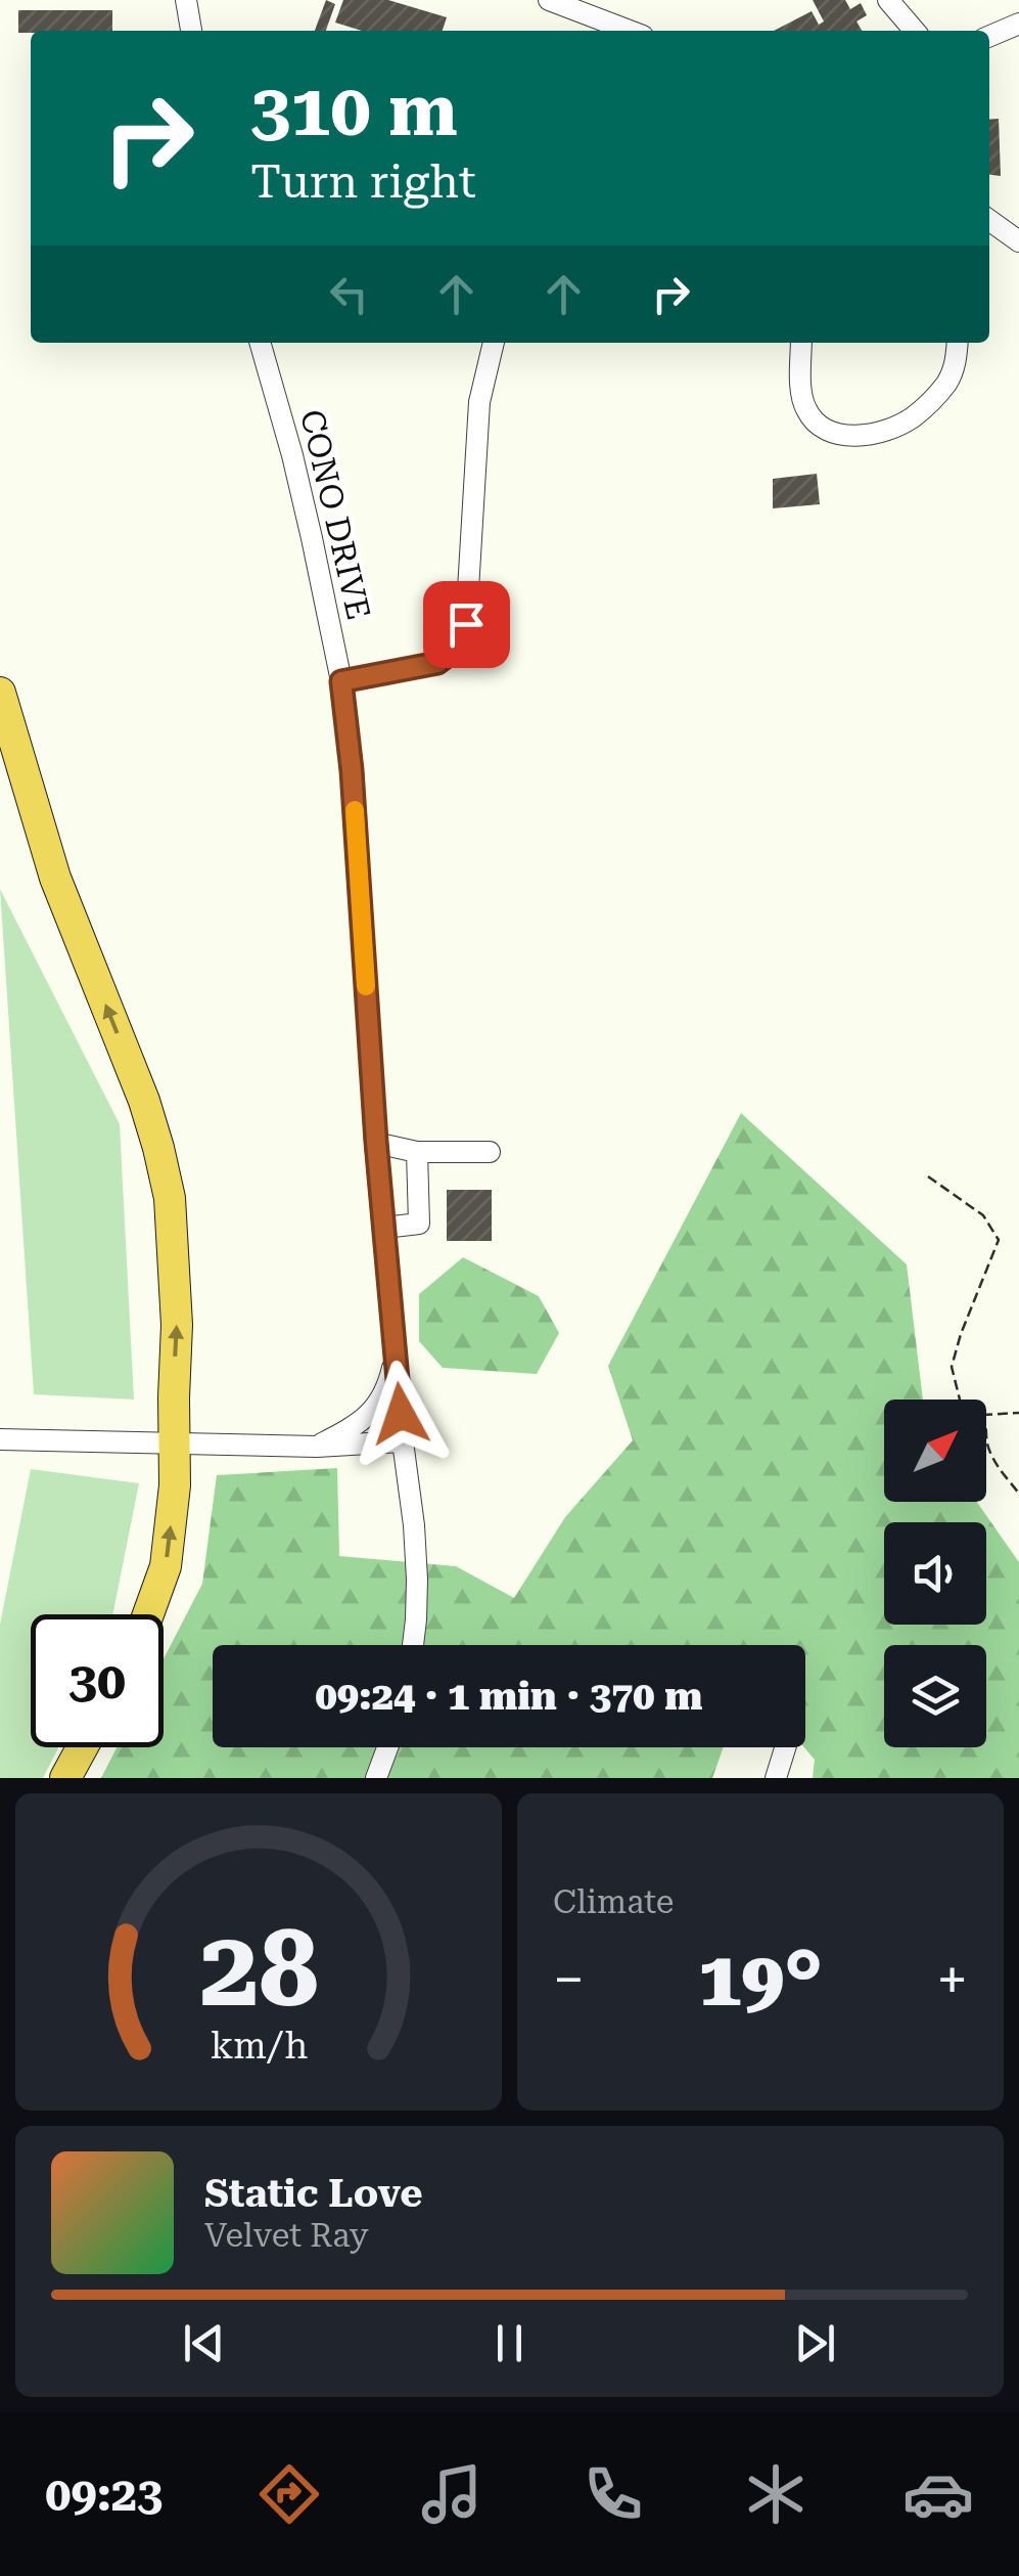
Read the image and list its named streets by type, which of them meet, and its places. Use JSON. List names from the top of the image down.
{
  "streets": {
    "street": ["CONO DRIVE"]
  },
  "north": "top right",
  "page": {
    "turn": ["310 m", "Turn right"],
    "limit": "30",
    "trip": "09:24 · 1 min · 370 m",
    "tile": "Climate",
    "heat": ["−", "19°", "+"],
    "song": ["Static Love", "Velvet Ray"],
    "tabs": "09:23",
    "gauge": ["28", "km/h"]
  }
}
